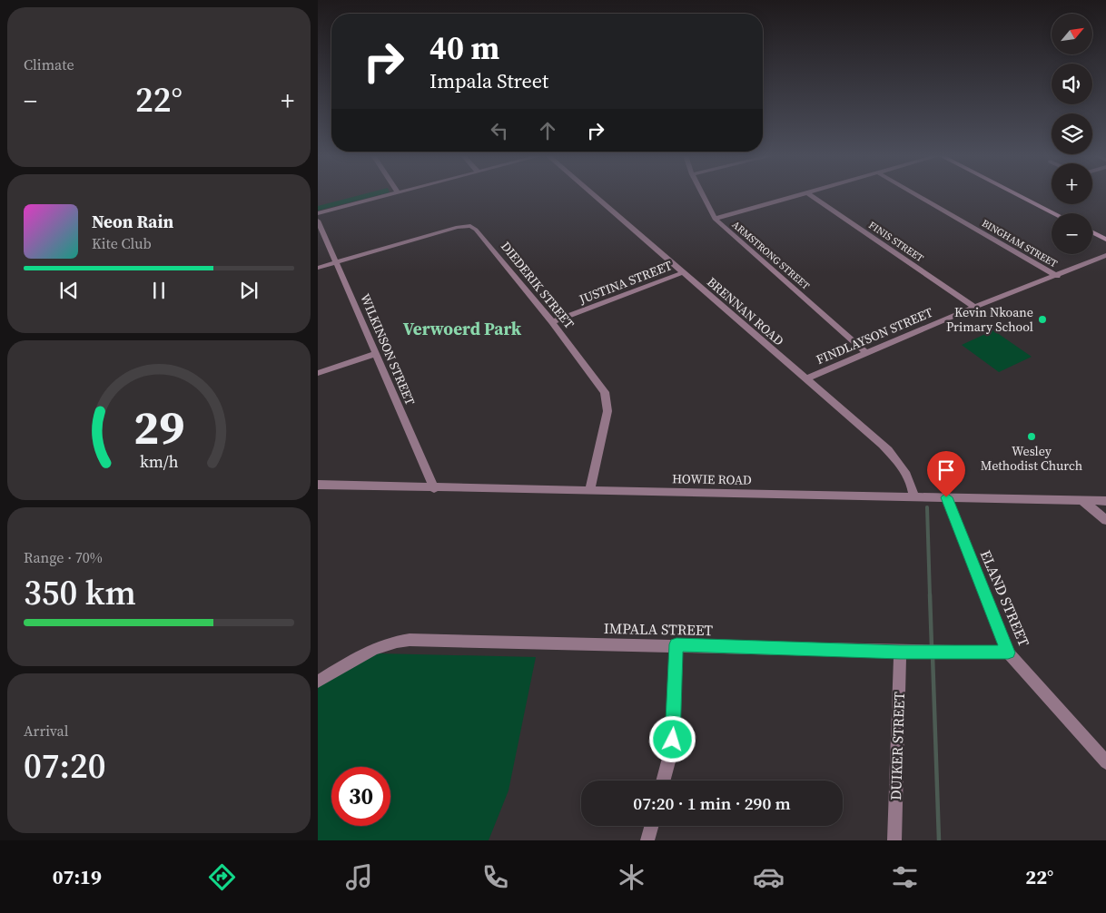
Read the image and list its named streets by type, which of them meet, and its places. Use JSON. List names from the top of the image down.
{
  "streets": {
    "street": [
      "FINIS STREET",
      "BINGHAM STREET",
      "ARMSTRONG STREET",
      "JUSTINA STREET",
      "DIEDERIK STREET",
      "BRENNAN ROAD",
      "FINDLAYSON STREET",
      "WILKINSON STREET",
      "HOWIE ROAD",
      "ELAND STREET",
      "IMPALA STREET",
      "DUIKER STREET"
    ]
  },
  "crossings": [
    ["FINIS STREET", "FINDLAYSON STREET"],
    ["BINGHAM STREET", "FINDLAYSON STREET"],
    ["ARMSTRONG STREET", "FINDLAYSON STREET"],
    ["JUSTINA STREET", "DIEDERIK STREET"],
    ["JUSTINA STREET", "BRENNAN ROAD"],
    ["DIEDERIK STREET", "WILKINSON STREET"],
    ["DIEDERIK STREET", "HOWIE ROAD"],
    ["BRENNAN ROAD", "FINDLAYSON STREET"],
    ["BRENNAN ROAD", "HOWIE ROAD"],
    ["WILKINSON STREET", "HOWIE ROAD"],
    ["HOWIE ROAD", "ELAND STREET"],
    ["ELAND STREET", "IMPALA STREET"],
    ["IMPALA STREET", "DUIKER STREET"]
  ],
  "districts": ["Verwoerd Park"],
  "places": ["Kevin Nkoane Primary School", "Wesley Methodist Church"],
  "north": "top right",
  "page": {
    "tile": [
      "Climate",
      ["Range · 70%", "350 km"],
      ["Arrival", "07:20"]
    ],
    "map_buttons": ["+", "−"],
    "turn": ["40 m", "Impala Street"],
    "heat": ["−", "22°", "+"],
    "song": ["Neon Rain", "Kite Club"],
    "limit": "30",
    "trip": "07:20 · 1 min · 290 m",
    "tabs": ["07:19", "22°"],
    "gauge": ["29", "km/h"]
  }
}
